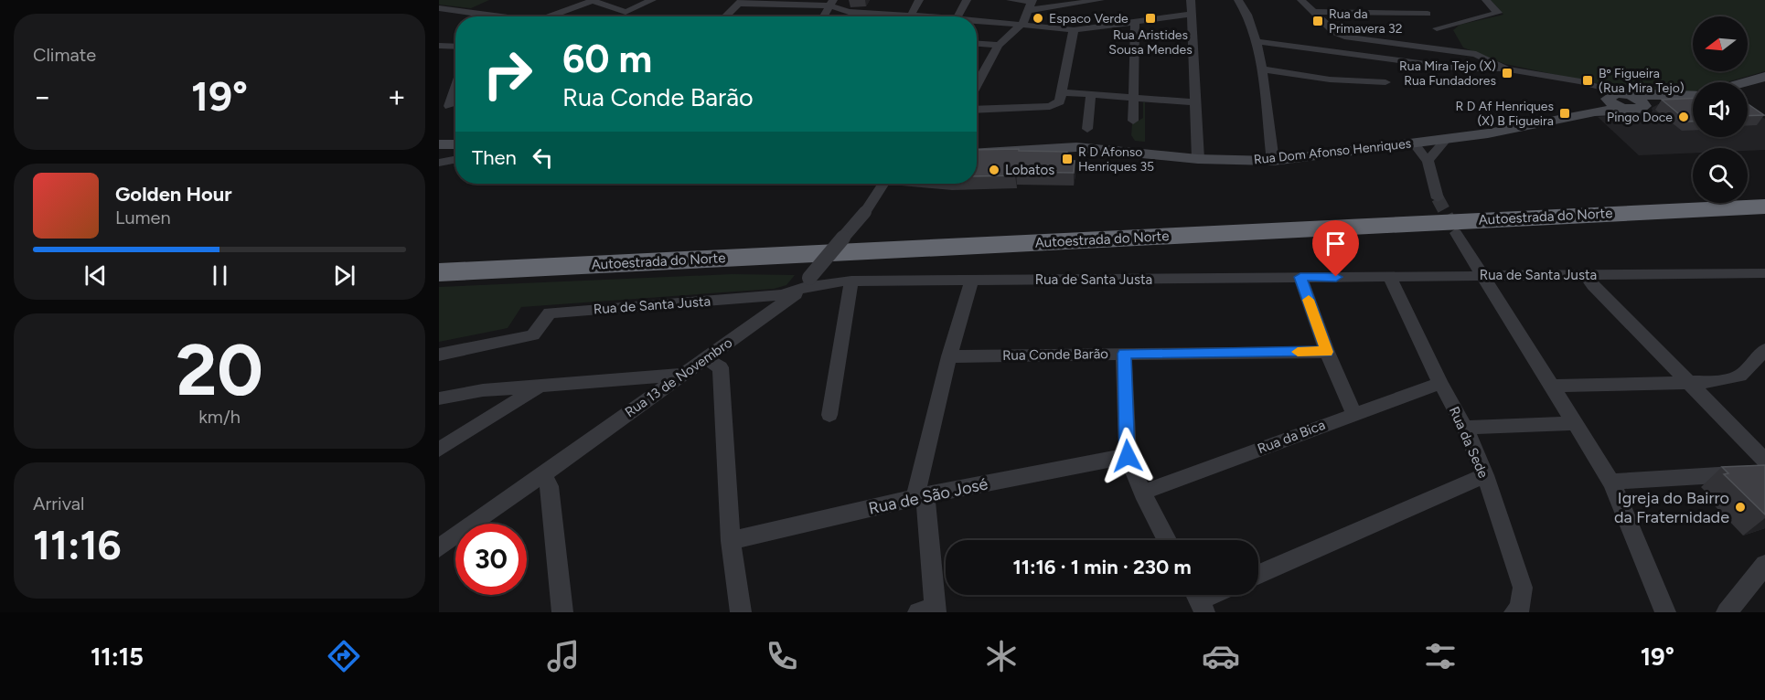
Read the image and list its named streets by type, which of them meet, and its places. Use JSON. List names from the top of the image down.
{
  "streets": {
    "highway": ["Autoestrada do Norte"],
    "street": [
      "Rua Dom Afonso Henriques",
      "Rua de Santa Justa",
      "Rua Conde Barão",
      "Rua 13 de Novembro",
      "Rua da Bica",
      "Rua da Sede",
      "Rua de São José"
    ]
  },
  "crossings": [
    ["Rua de Santa Justa", "Rua 13 de Novembro"],
    ["Rua de Santa Justa", "Rua da Sede"],
    ["Rua da Bica", "Rua da Sede"]
  ],
  "places": {
    "other": [
      "Espaco Verde",
      "Pingo Doce",
      "Lobatos",
      "Igreja do Bairro da Fraternidade"
    ],
    "transit": [
      "Rua Aristides Sousa Mendes",
      "Rua da Primavera 32",
      "Rua Mira Tejo (X) Rua Fundadores",
      "Bº Figueira (Rua Mira Tejo)",
      "R D Af Henriques (X) B Figueira",
      "R D Afonso Henriques 35"
    ]
  },
  "north": "left",
  "page": {
    "tile": [
      "Climate",
      ["20", "km/h"],
      ["Arrival", "11:16"]
    ],
    "turn": ["60 m", "Rua Conde Barão"],
    "heat": ["−", "19°", "+"],
    "then": "Then",
    "song": ["Golden Hour", "Lumen"],
    "limit": "30",
    "trip": "11:16 · 1 min · 230 m",
    "tabs": ["11:15", "19°"]
  }
}
